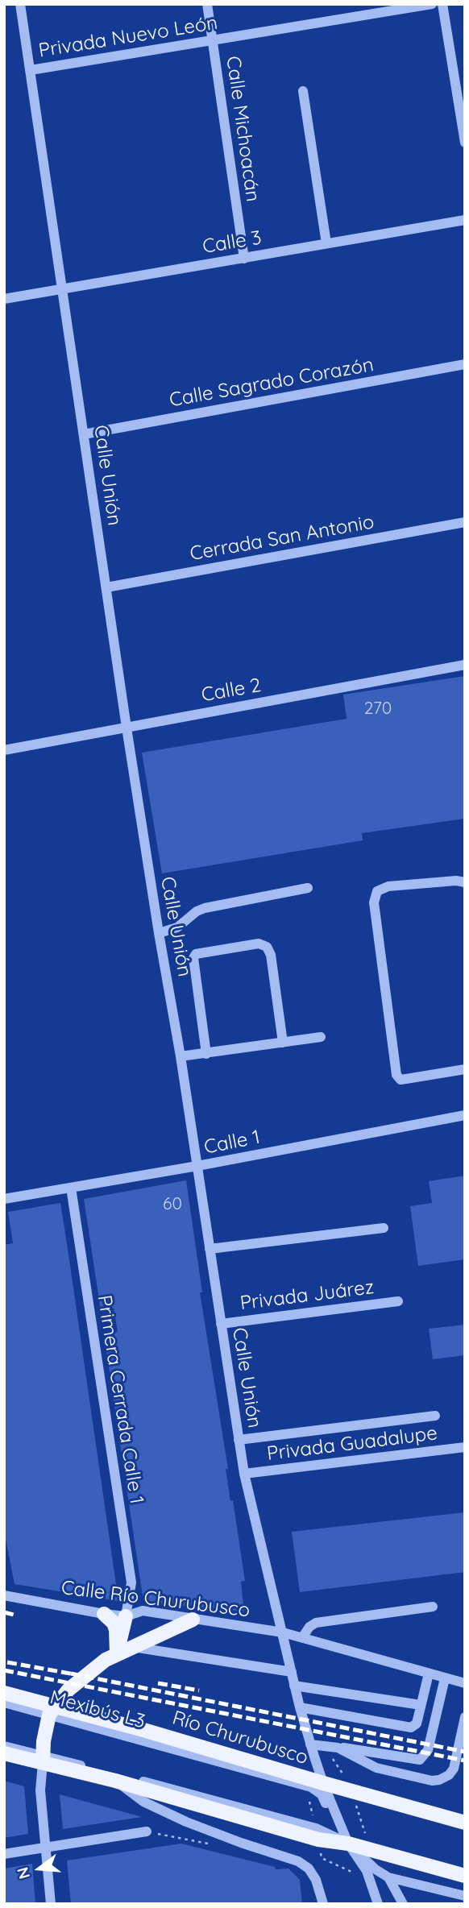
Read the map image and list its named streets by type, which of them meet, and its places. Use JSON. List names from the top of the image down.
{
  "streets": {
    "main road": ["Río Churubusco"],
    "street": [
      "Privada Nuevo León",
      "Calle Michoacán",
      "Calle 3",
      "Calle Sagrado Corazón",
      "Calle Unión",
      "Cerrada San Antonio",
      "Calle 2",
      "Calle 1",
      "Privada Juárez",
      "Primera Cerrada Calle 1",
      "Privada Guadalupe",
      "Calle Río Churubusco",
      "Mexibús L3"
    ]
  },
  "crossings": [
    ["Privada Nuevo León", "Calle Michoacán"],
    ["Privada Nuevo León", "Calle Unión"],
    ["Calle Michoacán", "Calle 3"],
    ["Calle 3", "Calle Unión"],
    ["Calle Sagrado Corazón", "Calle Unión"],
    ["Calle Unión", "Cerrada San Antonio"],
    ["Calle Unión", "Calle 2"],
    ["Calle Unión", "Calle 1"],
    ["Calle Unión", "Privada Juárez"],
    ["Calle Unión", "Privada Guadalupe"],
    ["Calle Unión", "Calle Río Churubusco"],
    ["Calle Unión", "Mexibús L3"],
    ["Calle Unión", "Río Churubusco"],
    ["Calle 1", "Primera Cerrada Calle 1"],
    ["Primera Cerrada Calle 1", "Calle Río Churubusco"],
    ["Mexibús L3", "Río Churubusco"]
  ],
  "house_numbers": ["270", "60"],
  "north": "left"
}
